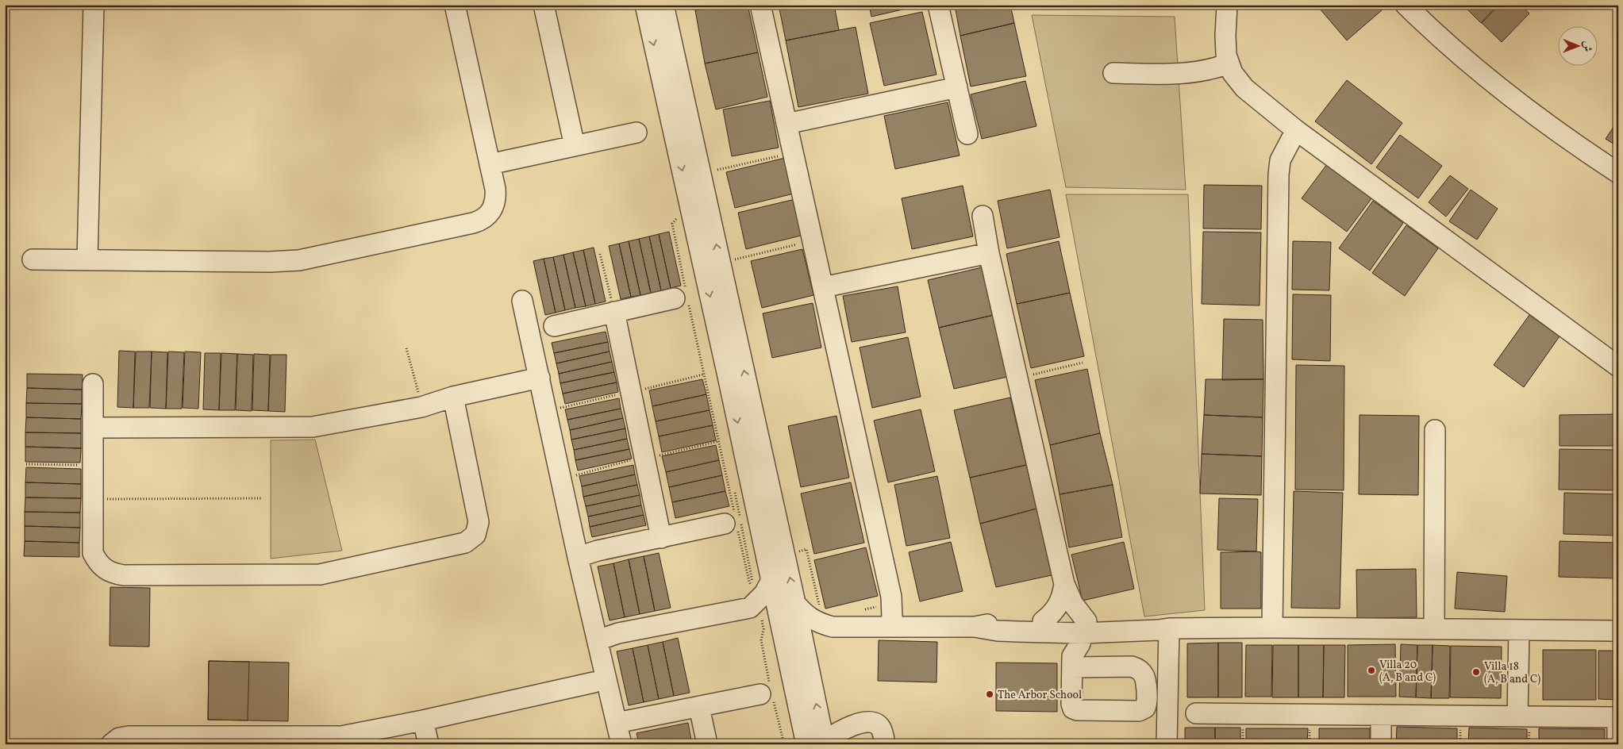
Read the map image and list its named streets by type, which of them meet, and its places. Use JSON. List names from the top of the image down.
{
  "places": ["Villa 20 (A, B and C)", "Villa 18 (A, B and C)", "The Arbor School"],
  "north": "right"
}
